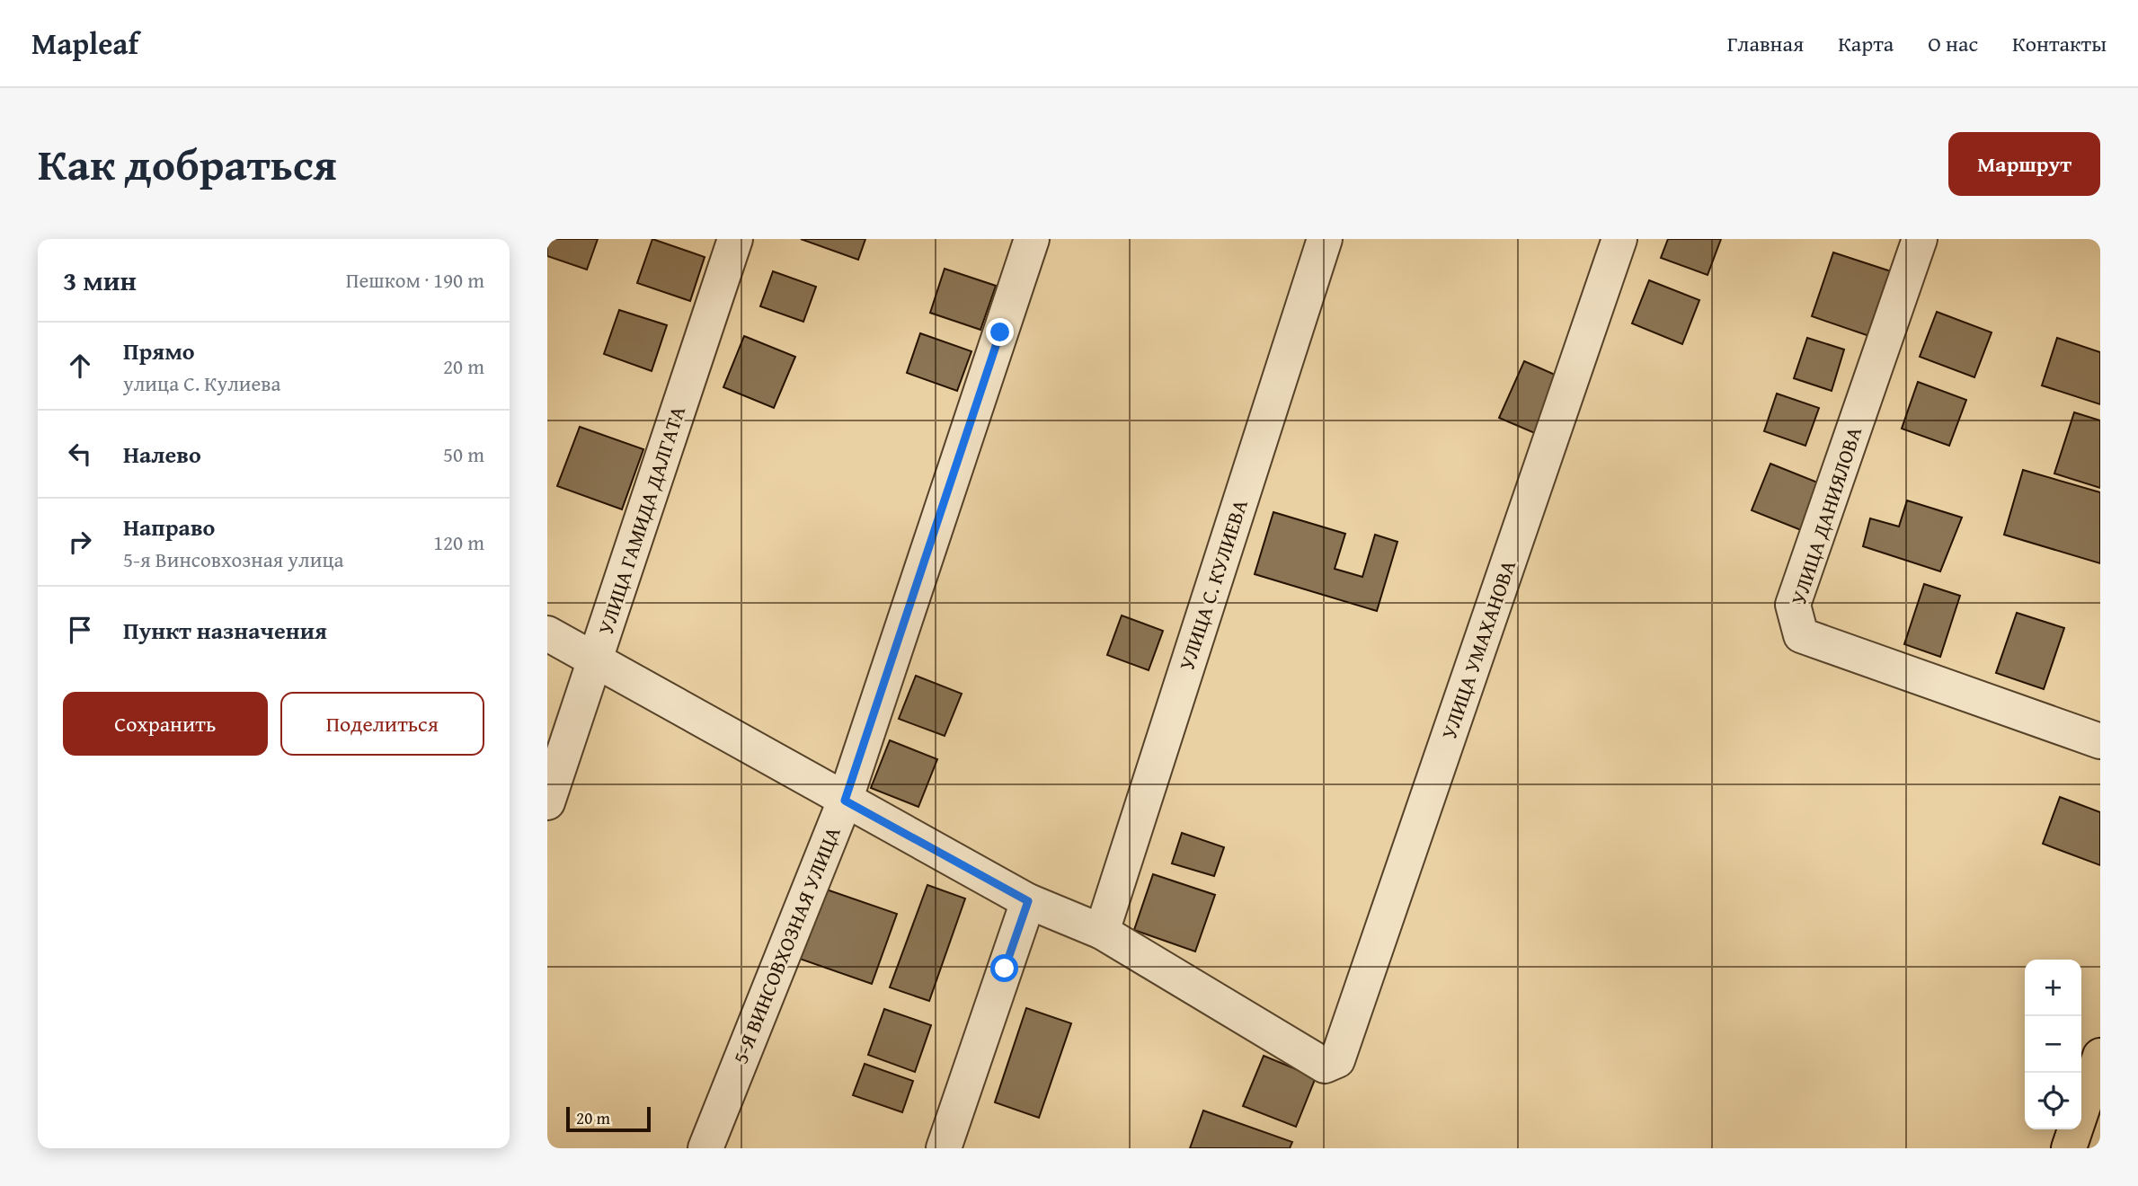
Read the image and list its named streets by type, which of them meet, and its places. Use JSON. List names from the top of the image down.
{
  "streets": {
    "street": [
      "УЛИЦА ДАНИЯЛОВА",
      "УЛИЦА ГАМИДА ДАЛГАТА",
      "УЛИЦА С. КУЛИЕВА",
      "УЛИЦА УМАХАНОВА",
      "5-Я ВИНСОВХОЗНАЯ УЛИЦА"
    ]
  },
  "crossings": [
    ["УЛИЦА С. КУЛИЕВА", "УЛИЦА УМАХАНОВА"]
  ],
  "scale_bar": "20 m",
  "page": {
    "header": "Mapleaf",
    "nav": [
      "Главная",
      "Карта",
      "О нас",
      "Контакты"
    ],
    "title": "Как добраться",
    "buttons": [
      "Маршрут",
      ["Сохранить", "Поделиться"]
    ],
    "heading": ["3 мин", "Пешком · 190 m"],
    "list": [
      ["Прямо", "улица С. Кулиева", "20 m"],
      ["Налево", "50 m"],
      ["Направо", "5-я Винсовхозная улица", "120 m"],
      "Пункт назначения"
    ],
    "map_buttons": ["+", "−"],
    "scale": "20 m"
  }
}
